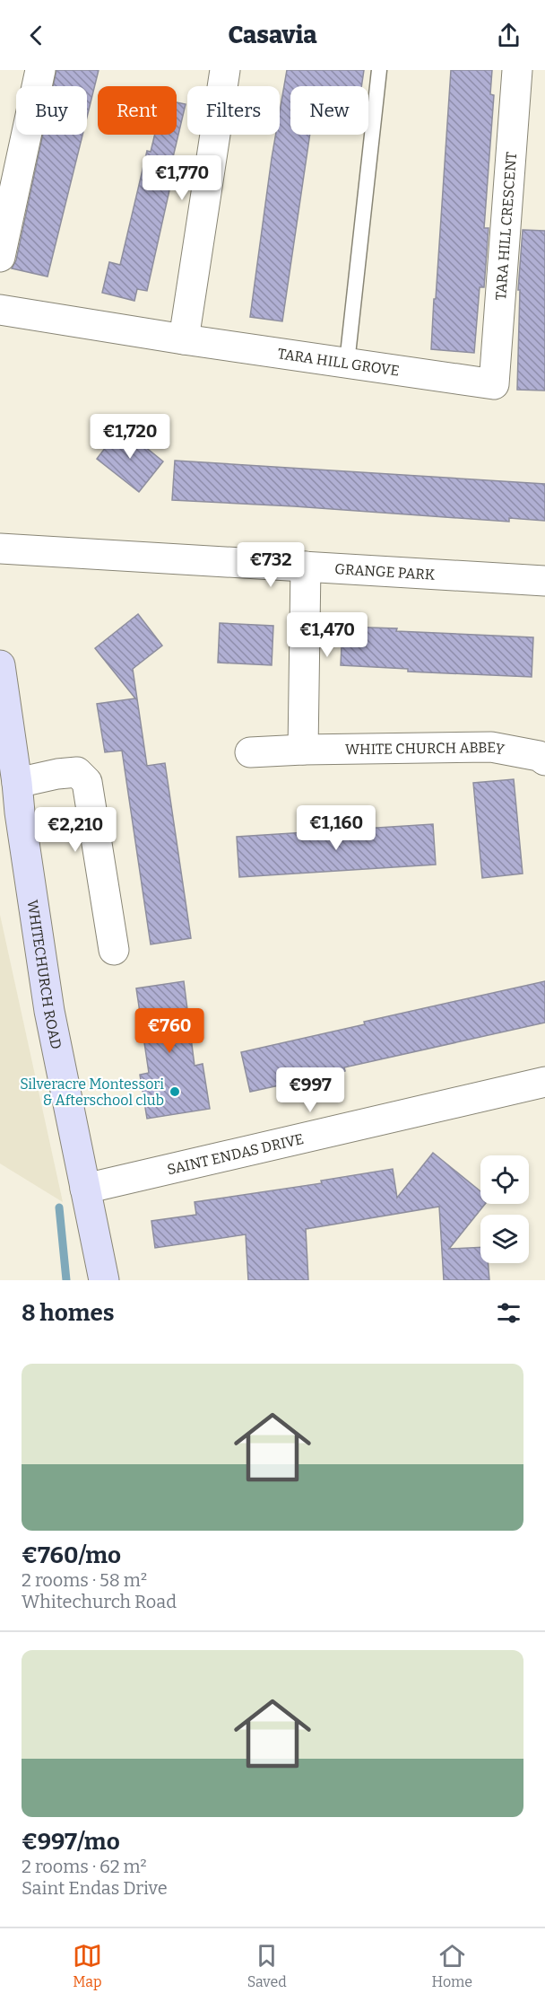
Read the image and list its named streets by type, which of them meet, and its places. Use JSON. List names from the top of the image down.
{
  "streets": {
    "street": [
      "TARA HILL CRESCENT",
      "TARA HILL GROVE",
      "GRANGE PARK",
      "WHITE CHURCH ABBEY",
      "WHITECHURCH ROAD",
      "SAINT ENDAS DRIVE"
    ]
  },
  "crossings": [
    ["TARA HILL CRESCENT", "TARA HILL GROVE"],
    ["WHITECHURCH ROAD", "SAINT ENDAS DRIVE"]
  ],
  "places": ["Silveracre Montessori & Afterschool club"],
  "page": {
    "header": "Casavia",
    "chip": [
      "Buy",
      "Rent",
      "Filters",
      "New"
    ],
    "price": [
      "€1,770",
      "€1,720",
      "€732",
      "€1,470",
      "€1,160",
      "€2,210",
      "€760",
      "€997"
    ],
    "heading": "8 homes",
    "list": [
      {
        "name": "€760/mo",
        "note": "2 rooms · 58 m² · Whitechurch Road"
      },
      {
        "name": "€997/mo",
        "note": "2 rooms · 62 m² · Saint Endas Drive"
      }
    ],
    "tabs": ["Map", "Saved", "Home"]
  }
}
